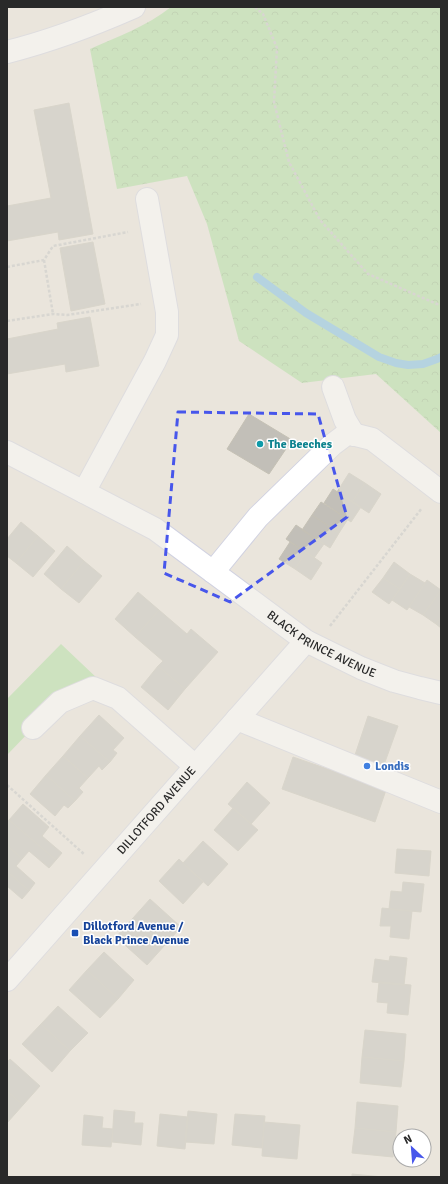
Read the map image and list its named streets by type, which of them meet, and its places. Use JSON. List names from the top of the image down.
{
  "streets": {
    "street": ["BLACK PRINCE AVENUE", "DILLOTFORD AVENUE"]
  },
  "crossings": [
    ["BLACK PRINCE AVENUE", "DILLOTFORD AVENUE"]
  ],
  "places": {
    "other": ["The Beeches", "Londis"],
    "transit": ["Dillotford Avenue / Black Prince Avenue"]
  },
  "north": "top left"
}
